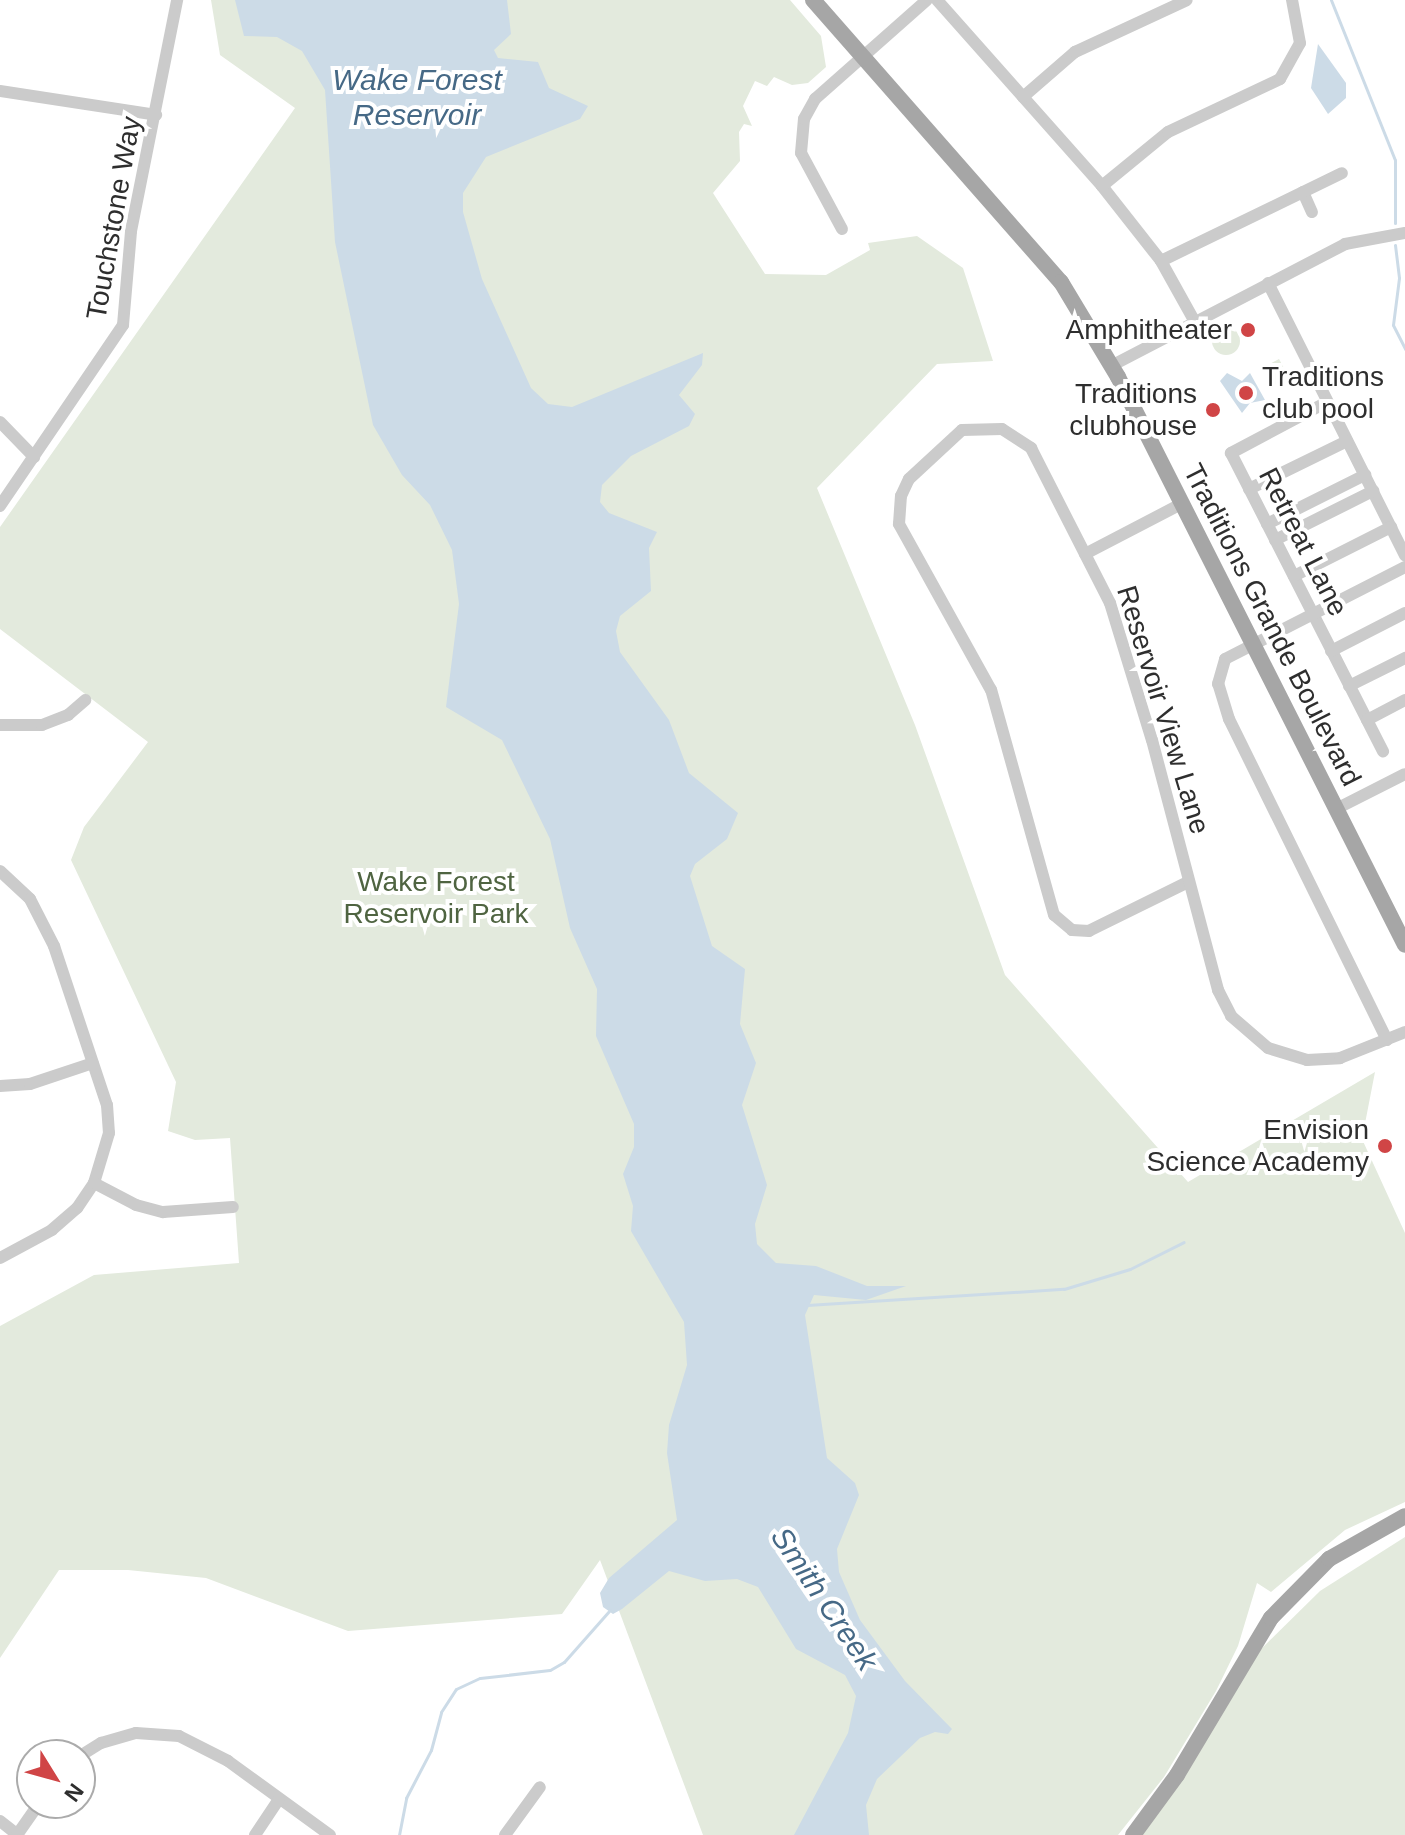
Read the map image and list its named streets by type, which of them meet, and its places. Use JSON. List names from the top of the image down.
{
  "streets": {
    "main road": ["Traditions Grande Boulevard"],
    "street": ["Touchstone Way", "Retreat Lane", "Reservoir View Lane"]
  },
  "water": ["Wake Forest Reservoir", "Smith Creek"],
  "parks": ["Wake Forest Reservoir Park"],
  "places": [
    "Amphitheater",
    "Traditions club pool",
    "Traditions clubhouse",
    "Envision Science Academy"
  ],
  "north": "bottom right"
}
